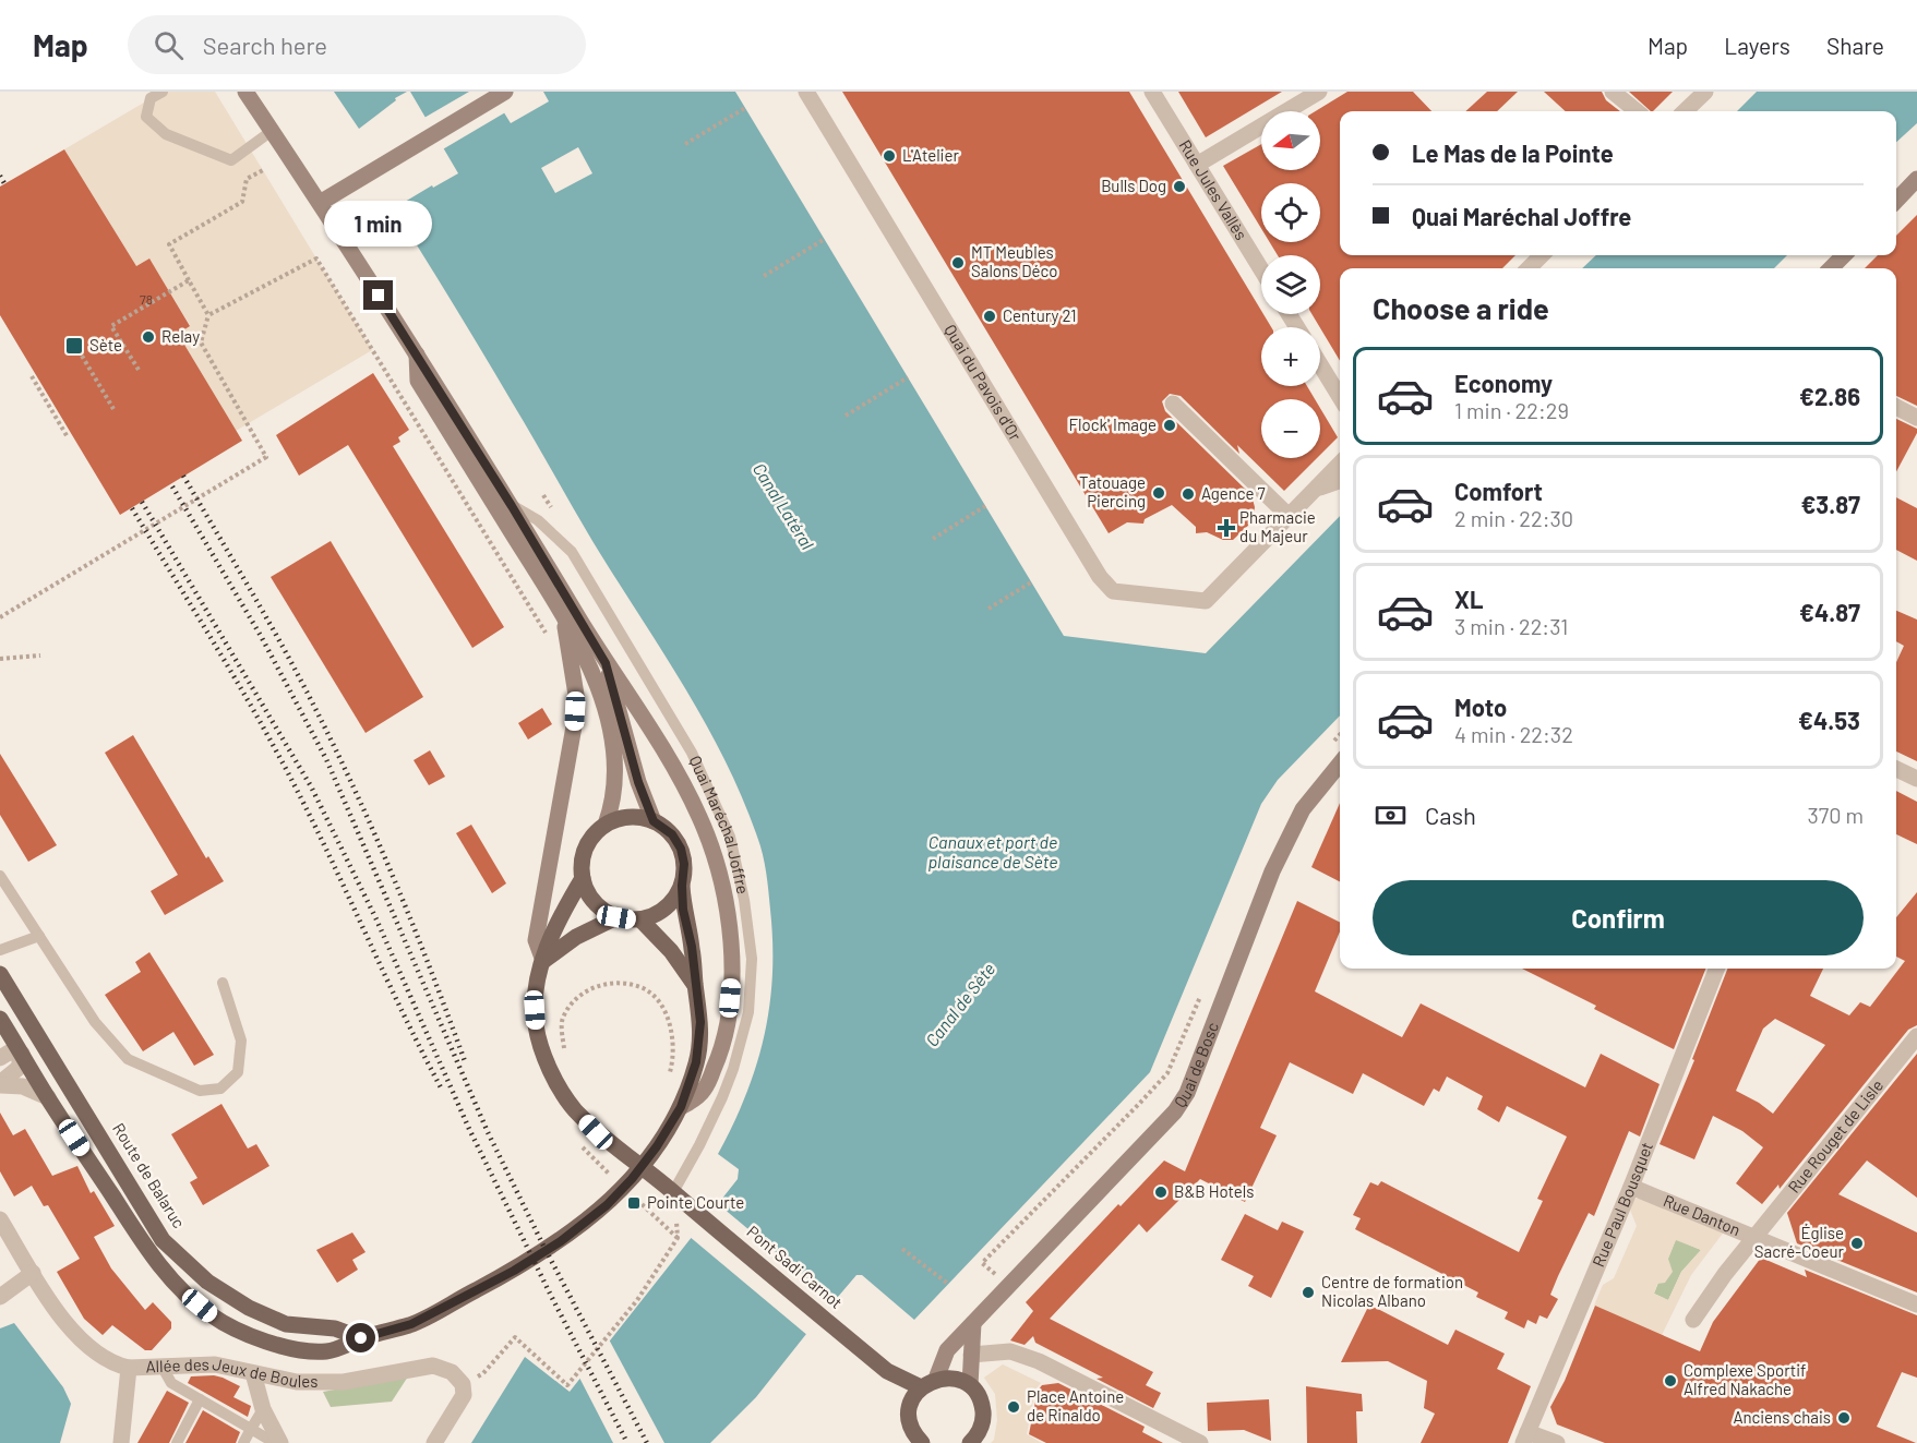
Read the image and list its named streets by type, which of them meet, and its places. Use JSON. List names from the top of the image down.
{
  "streets": {
    "main road": [
      "Quai Maréchal Joffre",
      "Quai de Bosc",
      "Route de Balaruc",
      "Pont Sadi Carnot"
    ],
    "street": [
      "Rue Jules Vallès",
      "Quai du Pavois d'Or",
      "Rue Rouget de Lisle",
      "Rue Paul Bousquet",
      "Rue Danton",
      "Allée des Jeux de Boules"
    ]
  },
  "crossings": [
    ["Quai Maréchal Joffre", "Pont Sadi Carnot"],
    ["Rue Rouget de Lisle", "Rue Danton"],
    ["Rue Paul Bousquet", "Rue Danton"]
  ],
  "water": ["Canal Latéral", "Canaux et port de plaisance de Sète", "Canal de Sète"],
  "places": {
    "other": [
      "L'Atelier",
      "Bulls Dog",
      "MT Meubles Salons Déco",
      "Century 21",
      "Relay",
      "Flock' Image",
      "Tatouage Piercing",
      "Agence 7",
      "B&B Hotels",
      "Église Sacré-Coeur",
      "Centre de formation Nicolas Albano",
      "Complexe Sportif Alfred Nakache",
      "Place Antoine de Rinaldo",
      "Anciens chais"
    ],
    "transit": ["Sète", "Pointe Courte"],
    "health": ["Pharmacie du Majeur"]
  },
  "house_numbers": ["78"],
  "north": "left",
  "page": {
    "header": "Map",
    "search": "Search here",
    "nav": ["Map", "Layers", "Share"],
    "map_buttons": ["+", "−"],
    "banner": ["Le Mas de la Pointe", "Quai Maréchal Joffre"],
    "bubble": "1 min",
    "heading": "Choose a ride",
    "list": [
      {
        "name": "Economy",
        "note": "1 min · 22:29",
        "value": "€2.86"
      },
      {
        "name": "Comfort",
        "note": "2 min · 22:30",
        "value": "€3.87"
      },
      {
        "name": "XL",
        "note": "3 min · 22:31",
        "value": "€4.87"
      },
      {
        "name": "Moto",
        "note": "4 min · 22:32",
        "value": "€4.53"
      }
    ],
    "pay": ["Cash", "370 m"],
    "buttons": "Confirm"
  }
}
